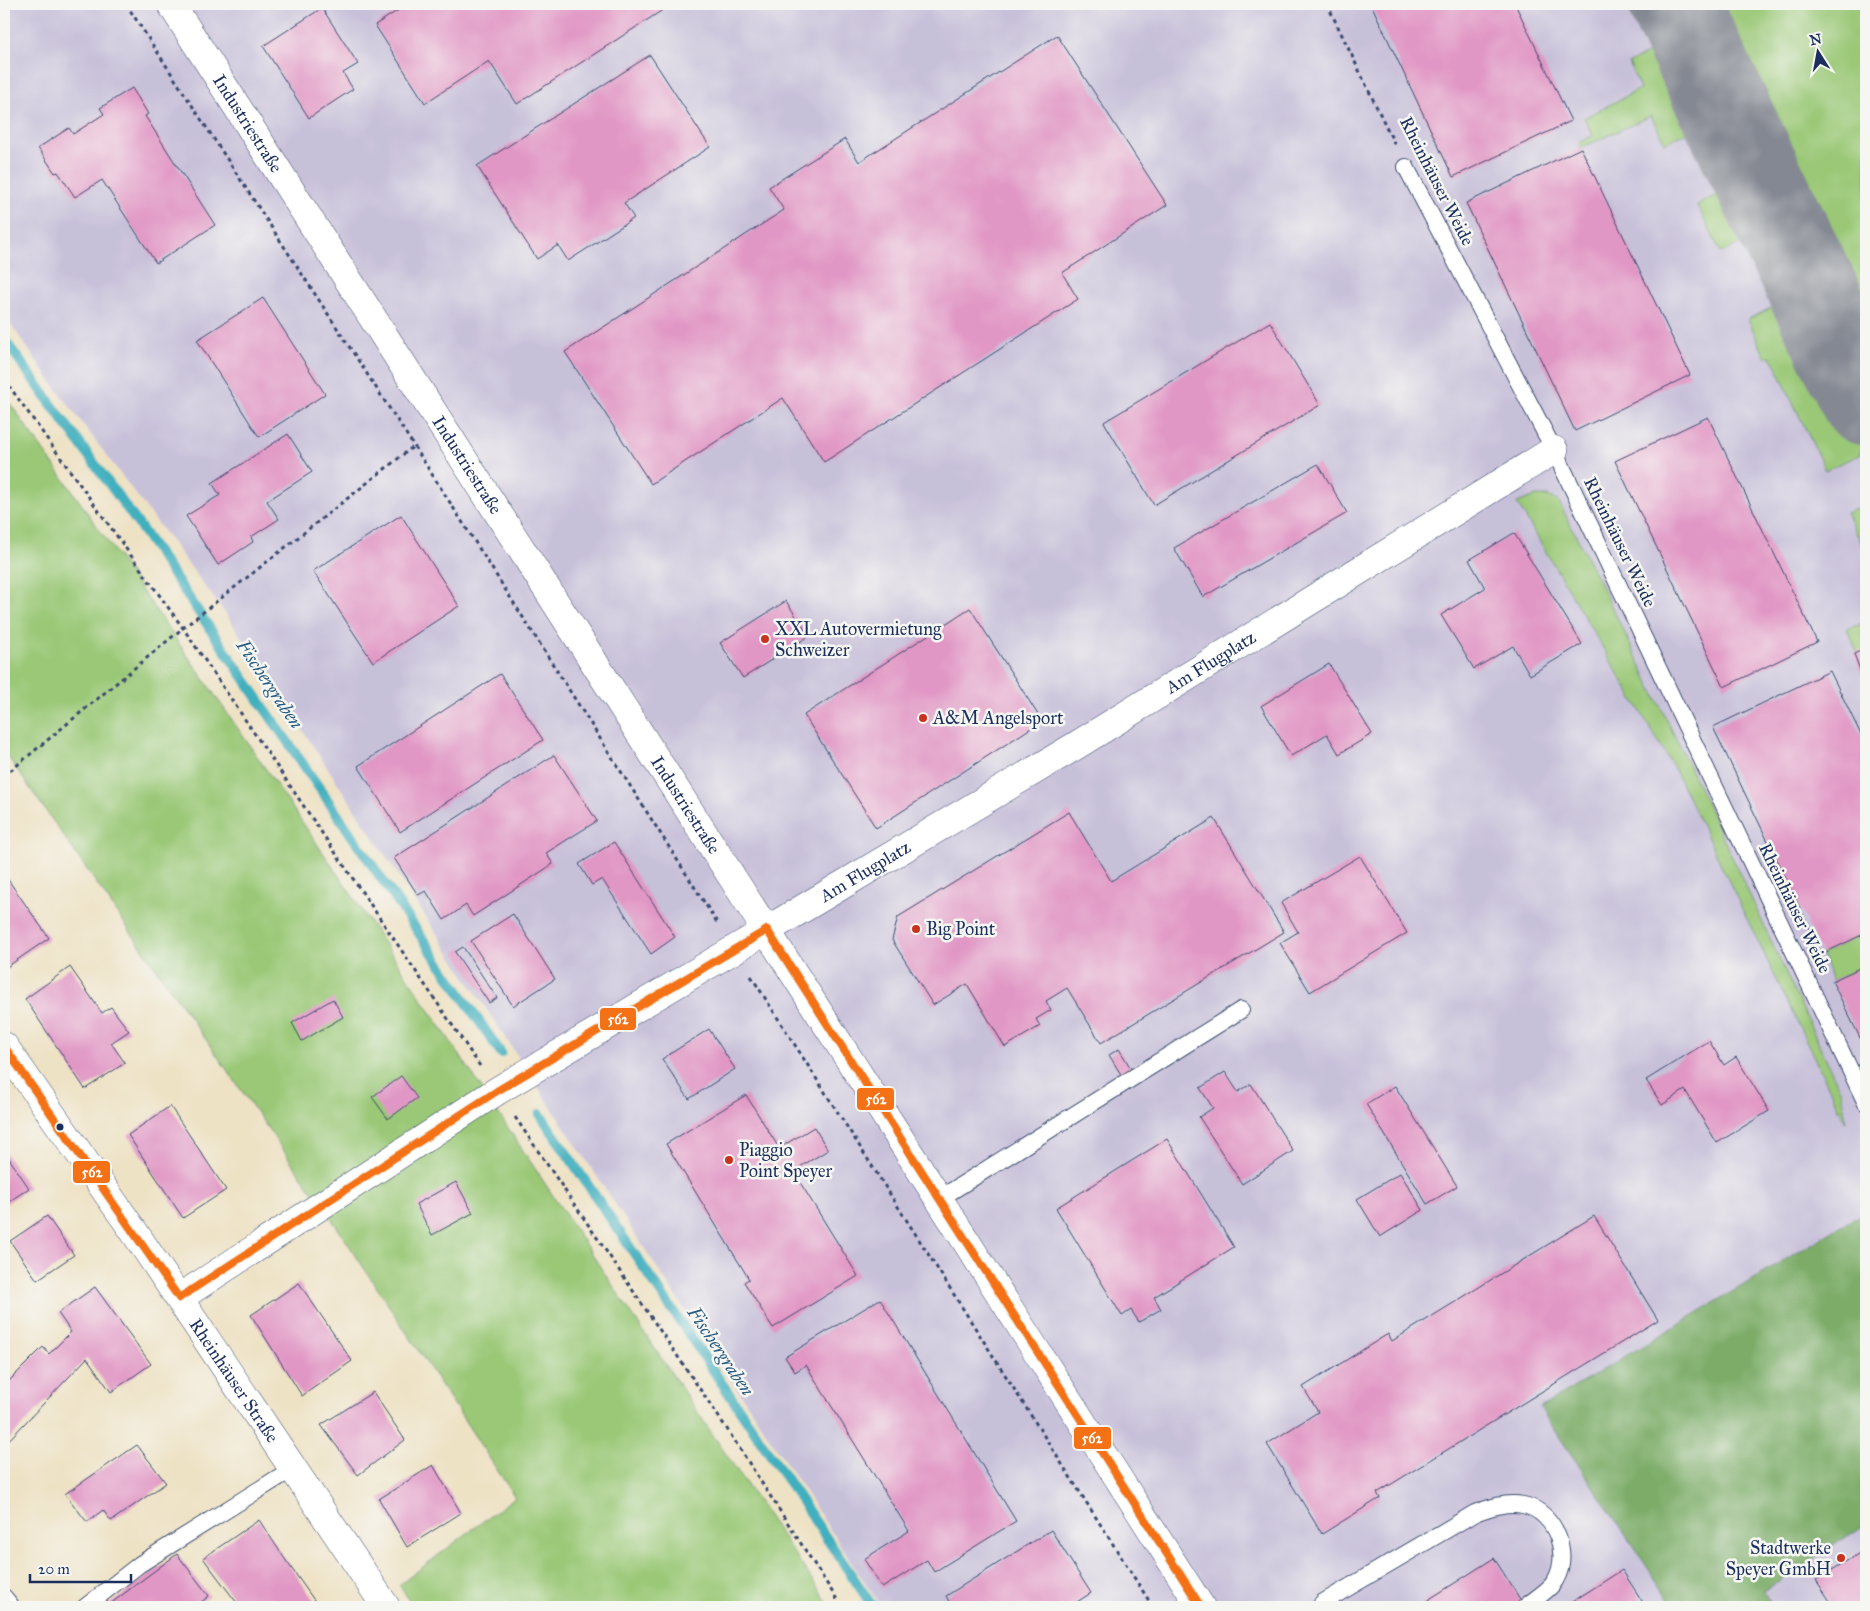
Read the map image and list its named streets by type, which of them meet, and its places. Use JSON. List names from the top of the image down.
{
  "streets": {
    "street": ["Industriestraße", "Am Flugplatz", "Rheinhäuser Straße"],
    "lane": ["Rheinhäuser Weide"]
  },
  "crossings": [
    ["Industriestraße", "Am Flugplatz"],
    ["Rheinhäuser Weide", "Am Flugplatz"],
    ["Am Flugplatz", "Rheinhäuser Straße"]
  ],
  "water": ["Fischergraben"],
  "places": [
    "XXL Autovermietung Schweizer",
    "A&M Angelsport",
    "Big Point",
    "Piaggio Point Speyer",
    "Stadtwerke Speyer GmbH"
  ],
  "lines": ["transit line 562"],
  "scale_bar": "20 m",
  "north": "top"
}
